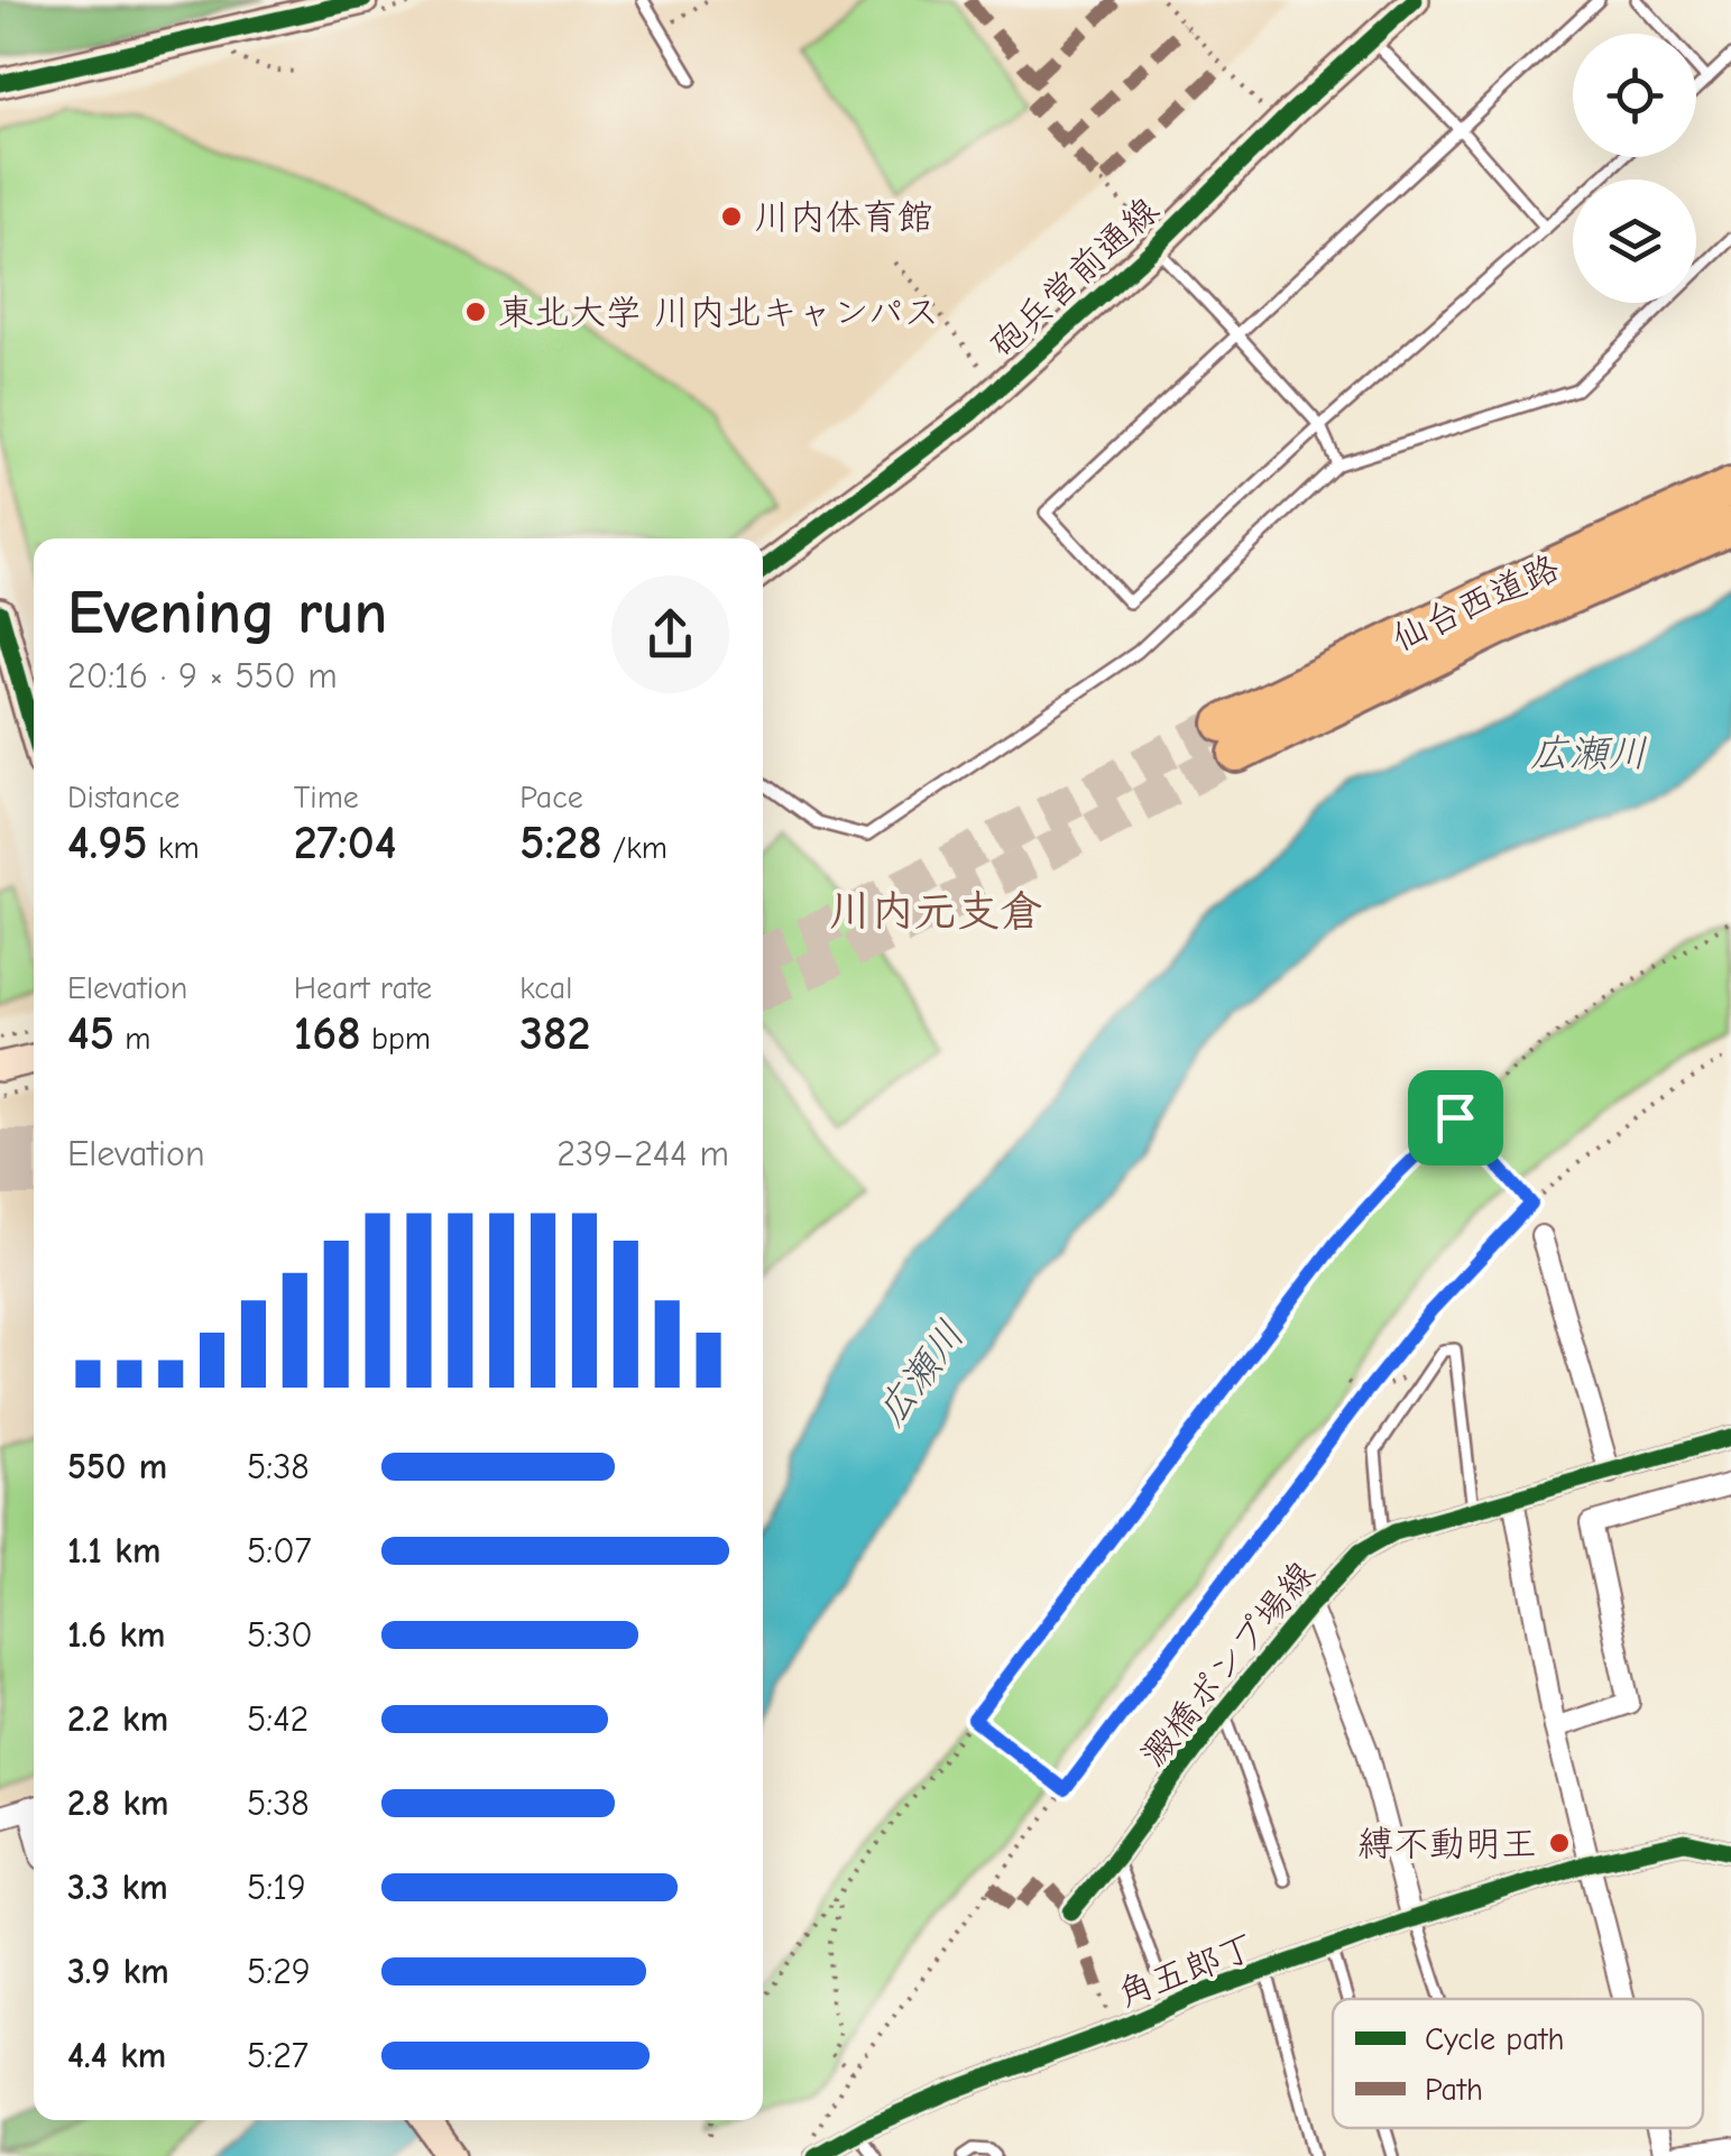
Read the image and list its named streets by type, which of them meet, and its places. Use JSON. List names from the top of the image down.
{
  "streets": {
    "highway": ["仙台西道路"],
    "street": ["砲兵営前通線", "澱橋ポンプ場線", "角五郎丁"]
  },
  "districts": ["川内元支倉"],
  "water": ["広瀬川"],
  "places": ["川内体育館", "東北大学 川内北キャンパス", "縛不動明王"],
  "legend": ["Cycle path", "Path"],
  "page": {
    "heading": ["Evening run", "20:16 · 9 × 550 m"],
    "stats": [
      ["Distance", "4.95 km"],
      ["Time", "27:04"],
      ["Pace", "5:28 /km"],
      ["Elevation", "45 m"],
      ["Heart rate", "168 bpm"],
      ["kcal", "382"]
    ],
    "chart": ["Elevation", "239–244 m"],
    "list": [
      {
        "name": "550 m",
        "note": "5:38"
      },
      {
        "name": "1.1 km",
        "note": "5:07"
      },
      {
        "name": "1.6 km",
        "note": "5:30"
      },
      {
        "name": "2.2 km",
        "note": "5:42"
      },
      {
        "name": "2.8 km",
        "note": "5:38"
      },
      {
        "name": "3.3 km",
        "note": "5:19"
      },
      {
        "name": "3.9 km",
        "note": "5:29"
      },
      {
        "name": "4.4 km",
        "note": "5:27"
      }
    ]
  }
}
